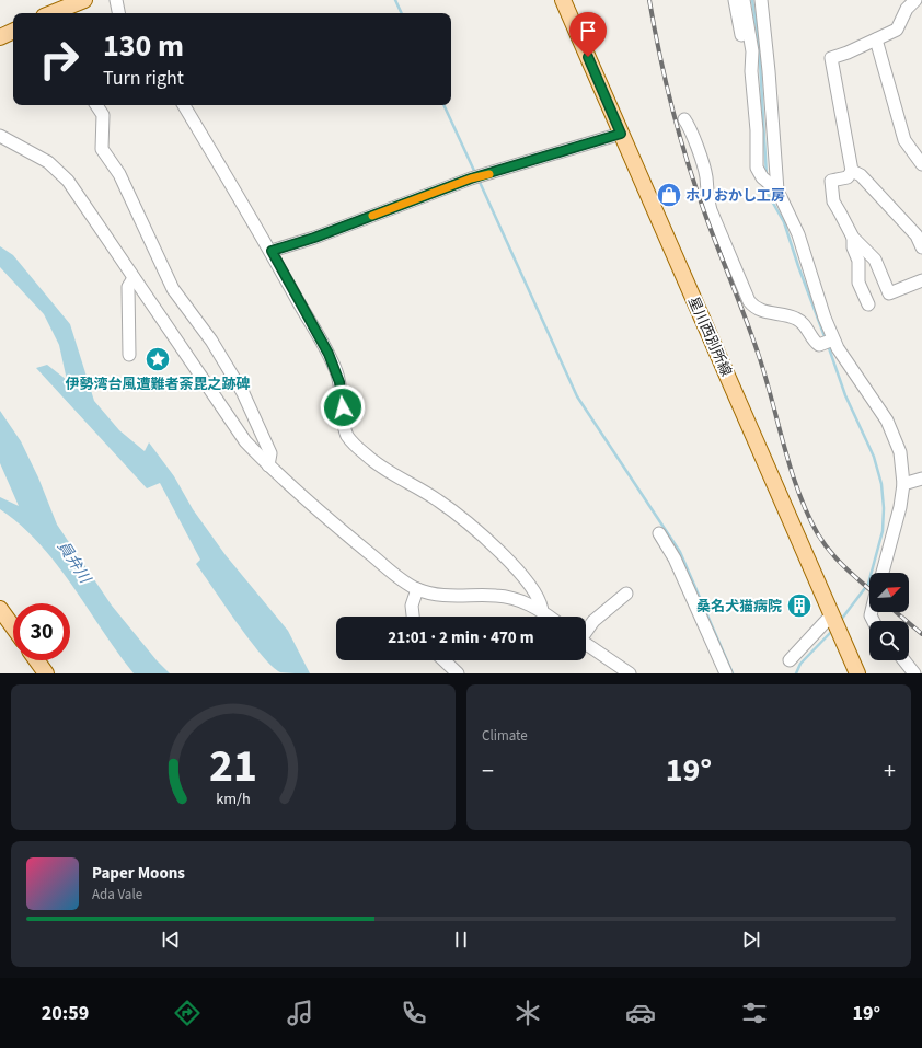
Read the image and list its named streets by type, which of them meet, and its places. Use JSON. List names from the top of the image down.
{
  "streets": {
    "main road": ["星川西別所線"]
  },
  "water": ["員弁川"],
  "places": {
    "shop": ["ホリおかし工房"],
    "place": ["伊勢湾台風遭難者荼毘之跡碑"],
    "building": ["桑名犬猫病院"]
  },
  "north": "top right",
  "page": {
    "turn": ["130 m", "Turn right"],
    "limit": "30",
    "trip": "21:01 · 2 min · 470 m",
    "tile": "Climate",
    "heat": ["−", "19°", "+"],
    "song": ["Paper Moons", "Ada Vale"],
    "tabs": ["20:59", "19°"],
    "gauge": ["21", "km/h"]
  }
}
